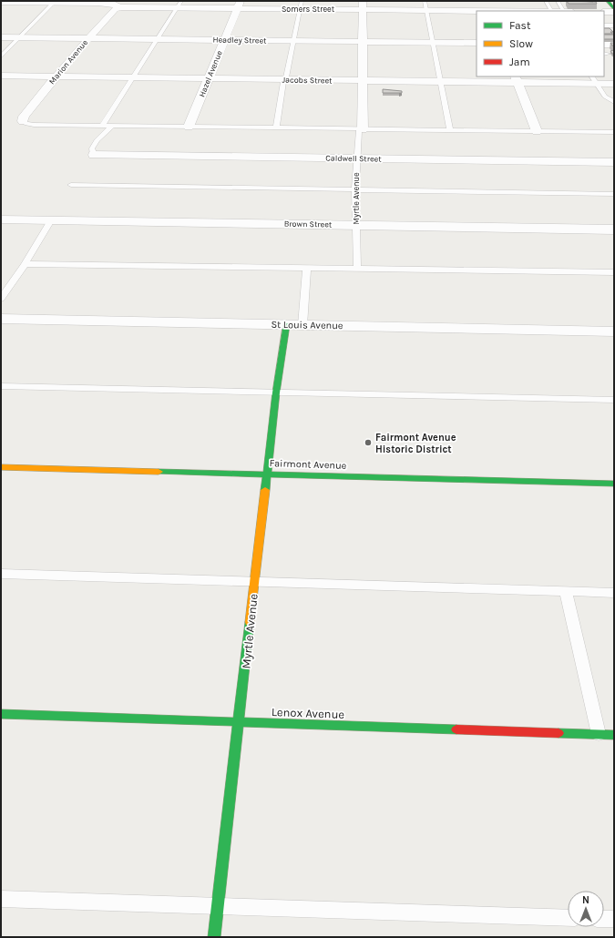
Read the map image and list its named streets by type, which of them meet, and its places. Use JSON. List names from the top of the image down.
{
  "streets": {
    "street": [
      "Somers Street",
      "Headley Street",
      "Marion Avenue",
      "Hazel Avenue",
      "Jacobs Street",
      "Caldwell Street",
      "Myrtle Avenue",
      "Brown Street",
      "St Louis Avenue",
      "Fairmont Avenue",
      "Lenox Avenue"
    ]
  },
  "crossings": [
    ["Somers Street", "Marion Avenue"],
    ["Somers Street", "Hazel Avenue"],
    ["Somers Street", "Myrtle Avenue"],
    ["Headley Street", "Marion Avenue"],
    ["Headley Street", "Hazel Avenue"],
    ["Headley Street", "Myrtle Avenue"],
    ["Marion Avenue", "Jacobs Street"],
    ["Hazel Avenue", "Jacobs Street"],
    ["Jacobs Street", "Myrtle Avenue"],
    ["Caldwell Street", "Myrtle Avenue"],
    ["Myrtle Avenue", "Brown Street"],
    ["Myrtle Avenue", "St Louis Avenue"],
    ["Myrtle Avenue", "Fairmont Avenue"],
    ["Myrtle Avenue", "Lenox Avenue"]
  ],
  "places": ["Fairmont Avenue Historic District"],
  "legend": ["Fast", "Slow", "Jam"],
  "north": "top"
}
